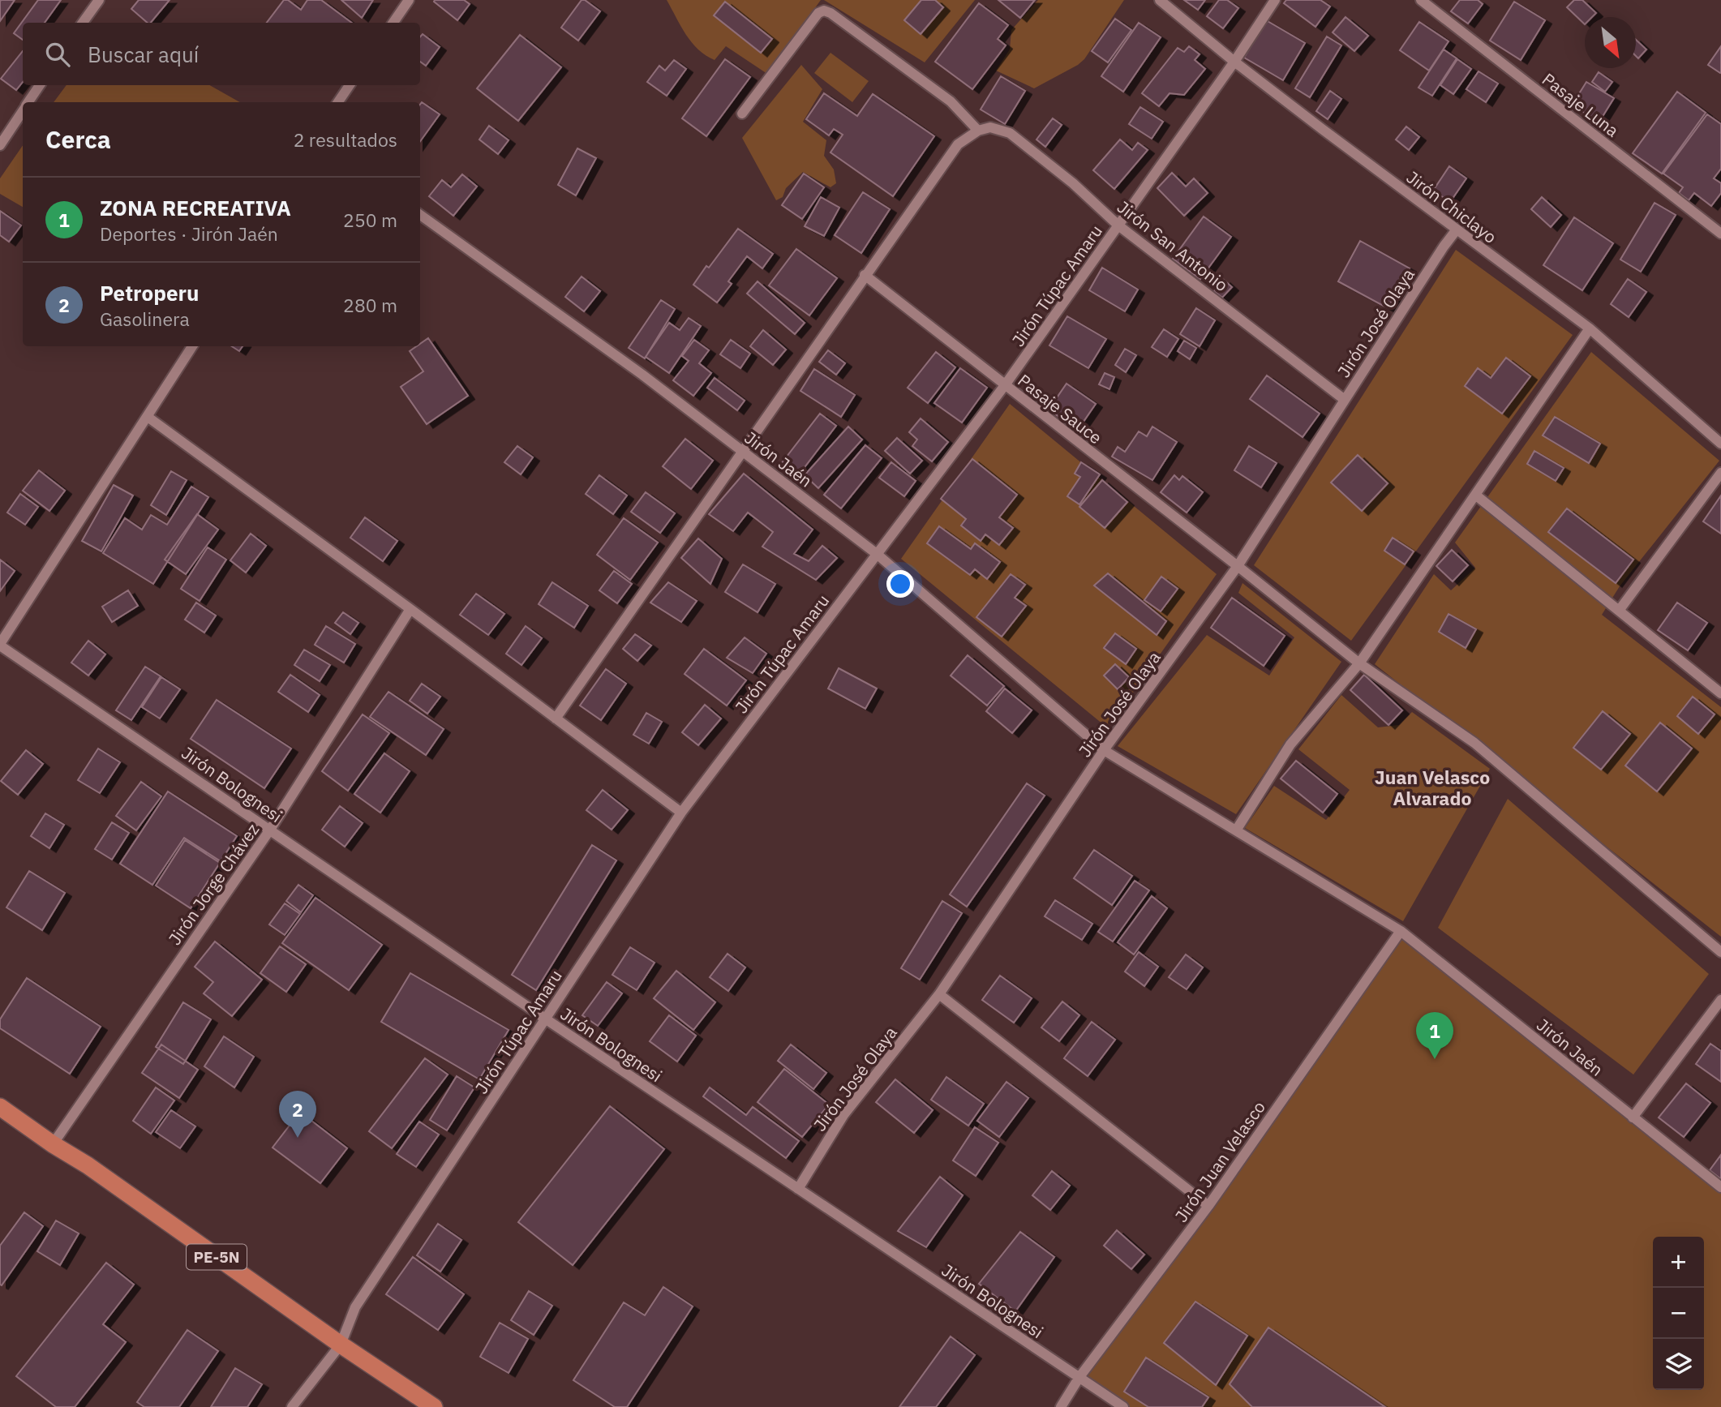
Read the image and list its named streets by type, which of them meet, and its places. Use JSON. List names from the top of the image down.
{
  "streets": {
    "highway": ["PE-5N"],
    "street": [
      "Pasaje Luna",
      "Jirón Chiclayo",
      "Jirón San Antonio",
      "Jirón Túpac Amaru",
      "Jirón José Olaya",
      "Pasaje Sauce",
      "Jirón Jaén",
      "Jirón Bolognesi",
      "Jirón Jorge Chávez",
      "Jirón Juan Velasco"
    ]
  },
  "crossings": [
    ["Jirón Chiclayo", "Jirón Túpac Amaru"],
    ["Jirón Chiclayo", "Jirón José Olaya"],
    ["Jirón San Antonio", "Jirón Túpac Amaru"],
    ["Jirón San Antonio", "Jirón José Olaya"],
    ["Jirón Túpac Amaru", "Pasaje Sauce"],
    ["Jirón Túpac Amaru", "Jirón Jaén"],
    ["Jirón Túpac Amaru", "Jirón Bolognesi"],
    ["Jirón Túpac Amaru", "PE-5N"],
    ["Jirón José Olaya", "Pasaje Sauce"],
    ["Jirón José Olaya", "Jirón Jaén"],
    ["Jirón José Olaya", "Jirón Bolognesi"],
    ["Jirón Jaén", "Jirón Juan Velasco"],
    ["Jirón Bolognesi", "Jirón Jorge Chávez"],
    ["Jirón Bolognesi", "Jirón Juan Velasco"],
    ["Jirón Jorge Chávez", "PE-5N"]
  ],
  "districts": ["Juan Velasco Alvarado"],
  "north": "bottom right",
  "page": {
    "search": "Buscar aquí",
    "heading": ["Cerca", "2 resultados"],
    "list": [
      {
        "mark": "1",
        "name": "ZONA RECREATIVA",
        "note": "Deportes · Jirón Jaén",
        "value": "250 m"
      },
      {
        "mark": "2",
        "name": "Petroperu",
        "note": "Gasolinera",
        "value": "280 m"
      }
    ],
    "pins": ["1", "2"],
    "map_buttons": ["+", "−"]
  }
}
